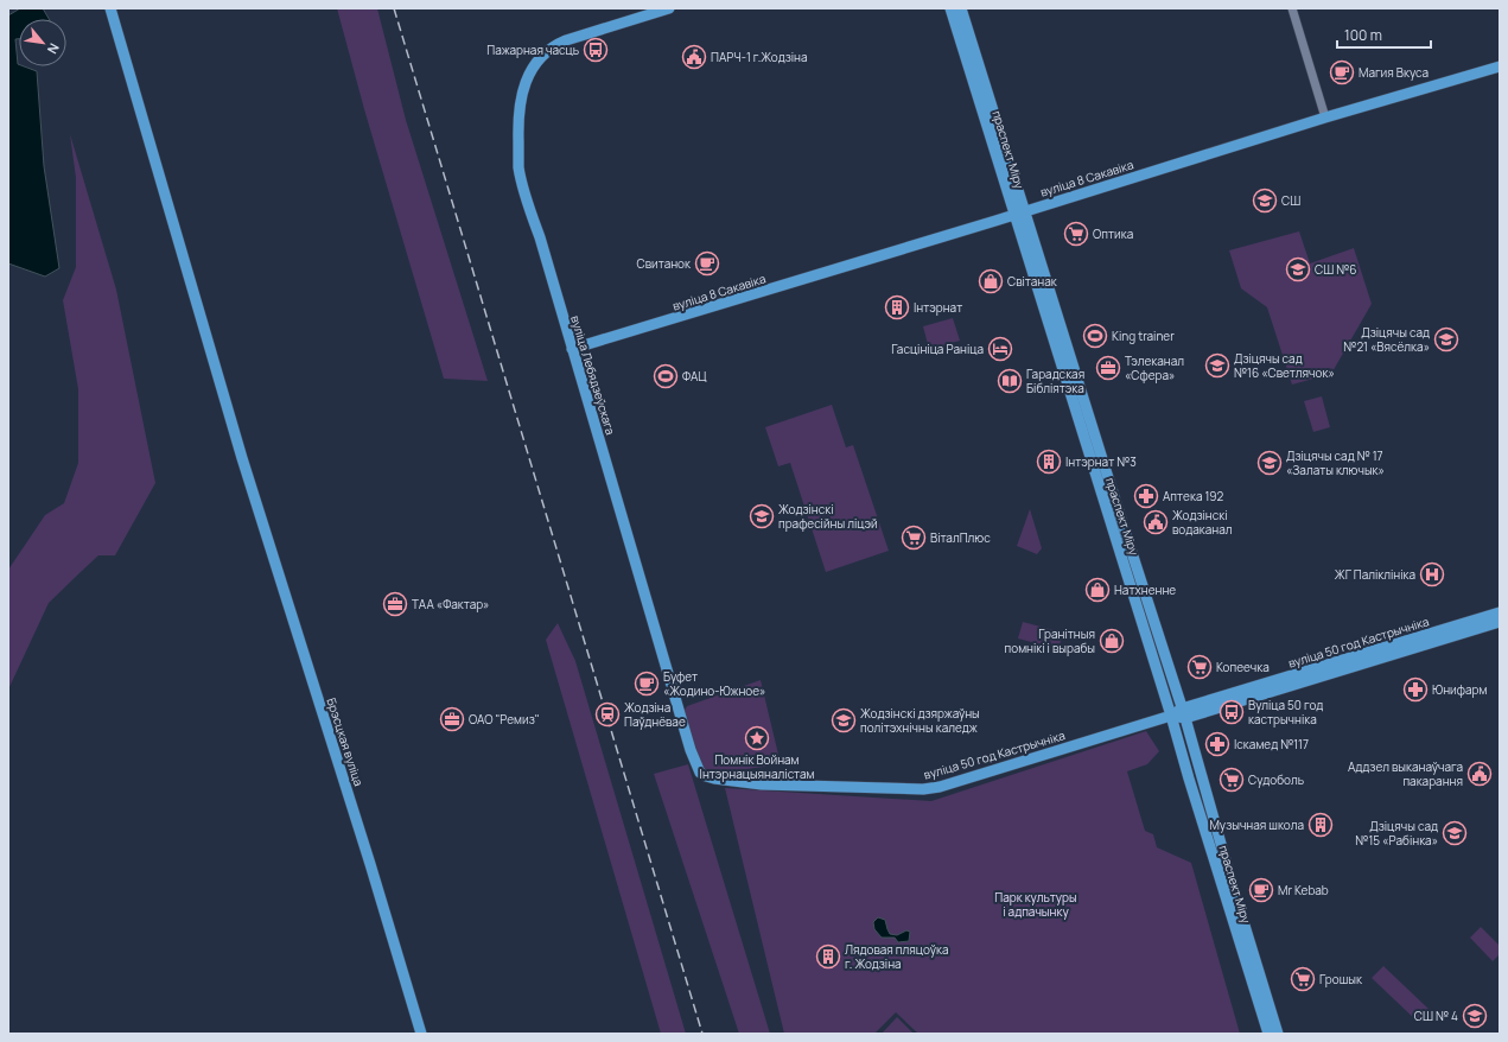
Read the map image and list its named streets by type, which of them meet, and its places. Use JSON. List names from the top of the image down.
{
  "streets": {
    "main road": [
      "праспект Міру",
      "вуліца 8 Сакавіка",
      "вуліца Лебядзеўскага",
      "вуліца 50 год Кастрычніка",
      "Брэсцкая вуліца"
    ]
  },
  "crossings": [
    ["праспект Міру", "вуліца 8 Сакавіка"],
    ["праспект Міру", "вуліца 50 год Кастрычніка"],
    ["вуліца 8 Сакавіка", "вуліца Лебядзеўскага"],
    ["вуліца Лебядзеўскага", "вуліца 50 год Кастрычніка"]
  ],
  "parks": ["Парк культуры і адпачынку"],
  "places": {
    "bus stop": ["Пажарная часць", "Вуліца 50 год кастрычніка"],
    "public building": ["ПАРЧ-1 г.Жодзіна", "Жодзінскі водаканал", "Аддзел выканаўчага пакарання"],
    "cafe": [
      "Магия Вкуса",
      "Свитанок",
      "Буфет «Жодино-Южное»",
      "Mr Kebab"
    ],
    "school or university": [
      "СШ",
      "СШ №6",
      "Дзіцячы сад №21 «Вясёлка»",
      "Дзіцячы сад №16 «Светлячок»",
      "Дзіцячы сад № 17 «Залаты ключык»",
      "Жодзінскі прафесійны ліцэй",
      "Жодзінскі дзяржаўны політэхнічны каледж",
      "Дзіцячы сад №15 «Рабінка»",
      "СШ № 4"
    ],
    "supermarket": [
      "Оптика",
      "ВіталПлюс",
      "Копеечка",
      "Судоболь",
      "Грошык"
    ],
    "shop": ["Світанак", "Натхненне", "Гранітныя помнікі і вырабы"],
    "building": [
      "Інтэрнат",
      "Інтэрнат №3",
      "Музычная школа",
      "Лядовая пляцоўка г. Жодзіна"
    ],
    "sports": ["King trainer", "ФАЦ"],
    "hotel": ["Гасцініца Раніца"],
    "office": ["Тэлеканал «Сфера»", "ТАА «Фактар»", "ОАО \"Ремиз\""],
    "library": ["Гарадская Бібліятэка"],
    "pharmacy": ["Аптека 192", "Юнифарм", "Іскамед №117"],
    "hospital": ["ЖГ Паліклініка"],
    "station": ["Жодзіна Паўднёвае"],
    "place": ["Помнік Войнам Інтэрнацыяналістам"]
  },
  "scale_bar": "100 m",
  "north": "bottom right"
}
